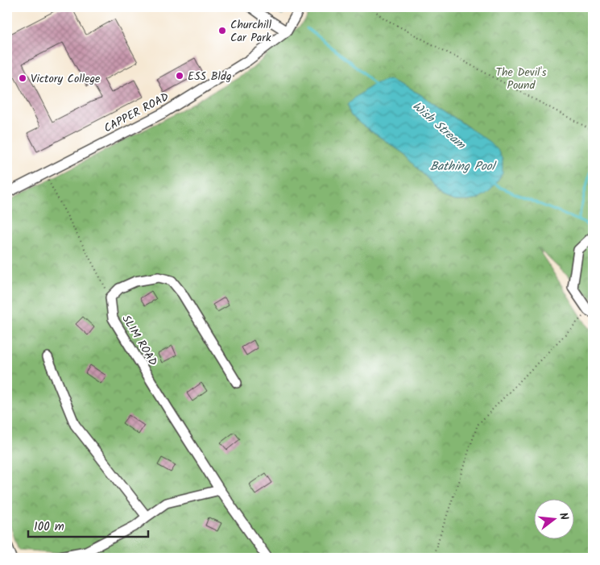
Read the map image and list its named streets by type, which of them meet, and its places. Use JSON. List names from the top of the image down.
{
  "streets": {
    "street": ["CAPPER ROAD", "SLIM ROAD"]
  },
  "water": ["Wish Stream", "Bathing Pool"],
  "parks": ["The Devil's Pound"],
  "places": ["Churchill Car Park", "ESS Bldg", "Victory College"],
  "scale_bar": "100 m",
  "north": "right"
}
